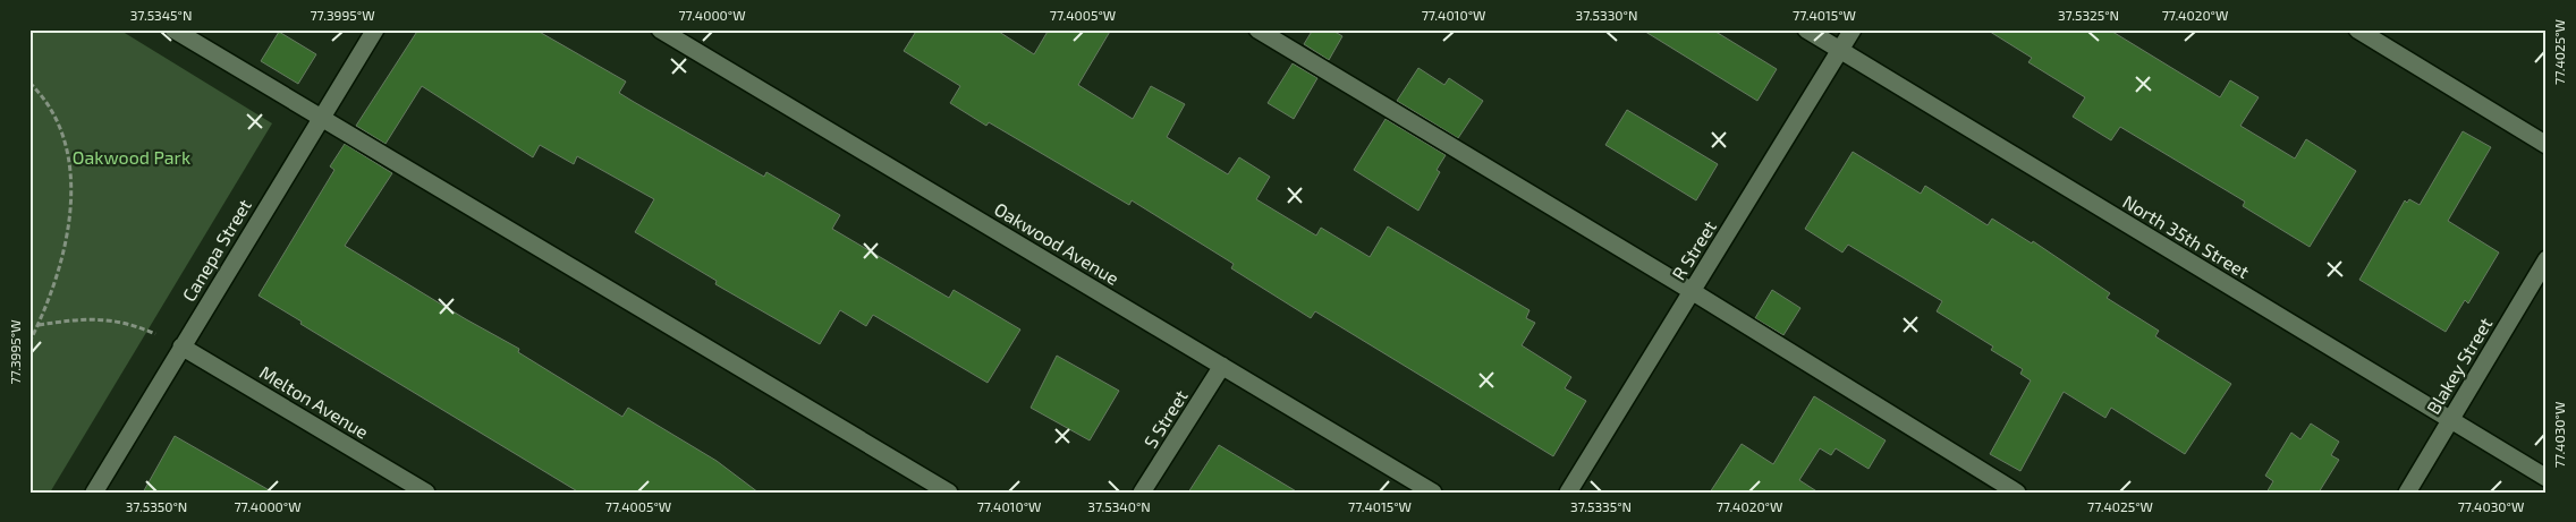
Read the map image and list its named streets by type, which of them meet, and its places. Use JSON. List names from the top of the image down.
{
  "streets": {
    "street": [
      "North 35th Street",
      "Oakwood Avenue",
      "Canepa Street",
      "R Street",
      "Blakey Street",
      "Melton Avenue",
      "S Street"
    ]
  },
  "crossings": [
    ["North 35th Street", "R Street"],
    ["North 35th Street", "Blakey Street"],
    ["Oakwood Avenue", "S Street"],
    ["Canepa Street", "Melton Avenue"]
  ],
  "parks": ["Oakwood Park"],
  "coordinates": [
    "37.5345°N",
    "77.3995°W",
    "77.4000°W",
    "77.4005°W",
    "77.4010°W",
    "37.5330°N",
    "77.4015°W",
    "37.5325°N",
    "77.4020°W",
    "77.4025°W",
    "77.4030°W",
    "37.5350°N",
    "37.5340°N",
    "37.5335°N"
  ]
}
